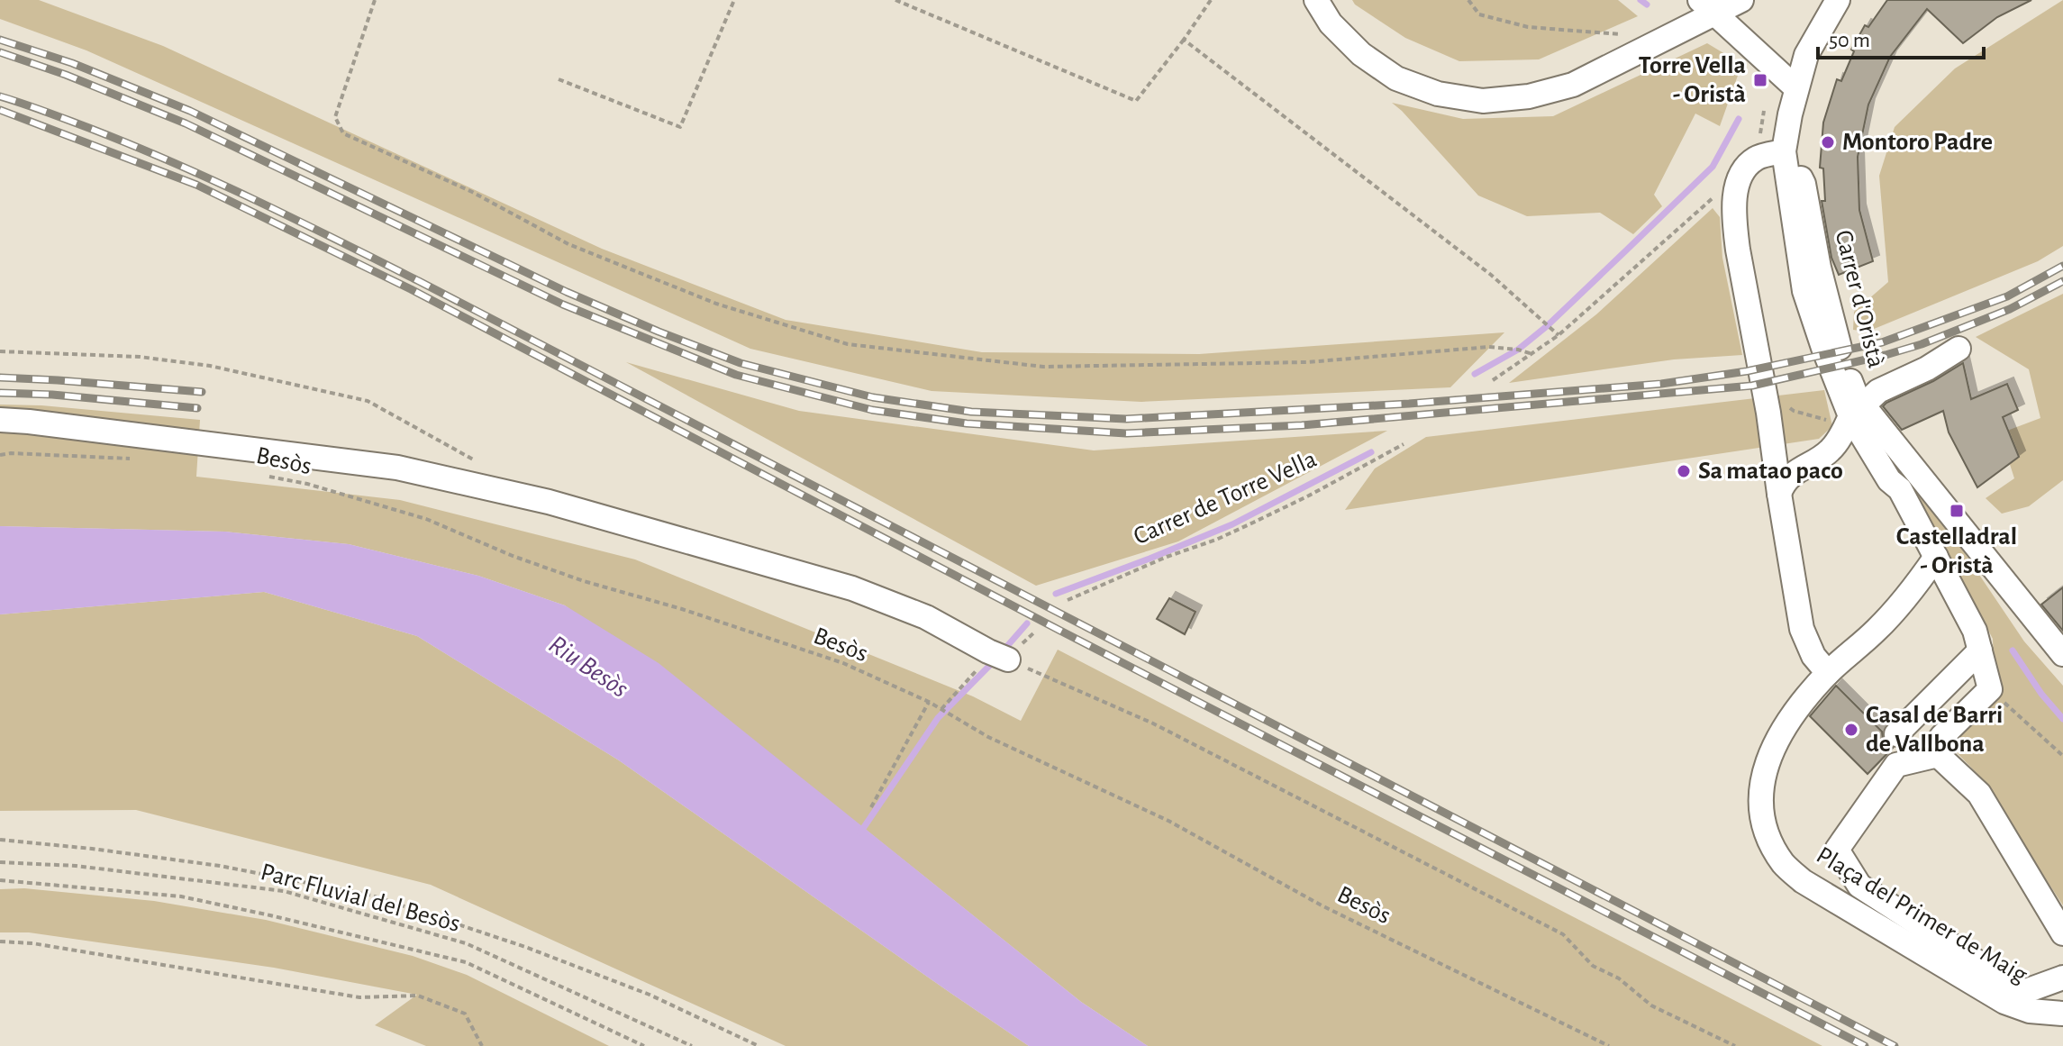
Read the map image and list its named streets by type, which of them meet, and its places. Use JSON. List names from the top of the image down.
{
  "streets": {
    "street": ["Carrer d'Oristà", "Plaça del Primer de Maig"],
    "path": ["Besòs", "Carrer de Torre Vella", "Parc Fluvial del Besòs"]
  },
  "water": ["Riu Besòs"],
  "places": {
    "transit": ["Torre Vella - Oristà", "Castelladral - Oristà"],
    "other": ["Montoro Padre", "Sa matao paco", "Casal de Barri de Vallbona"]
  },
  "scale_bar": "50 m"
}
